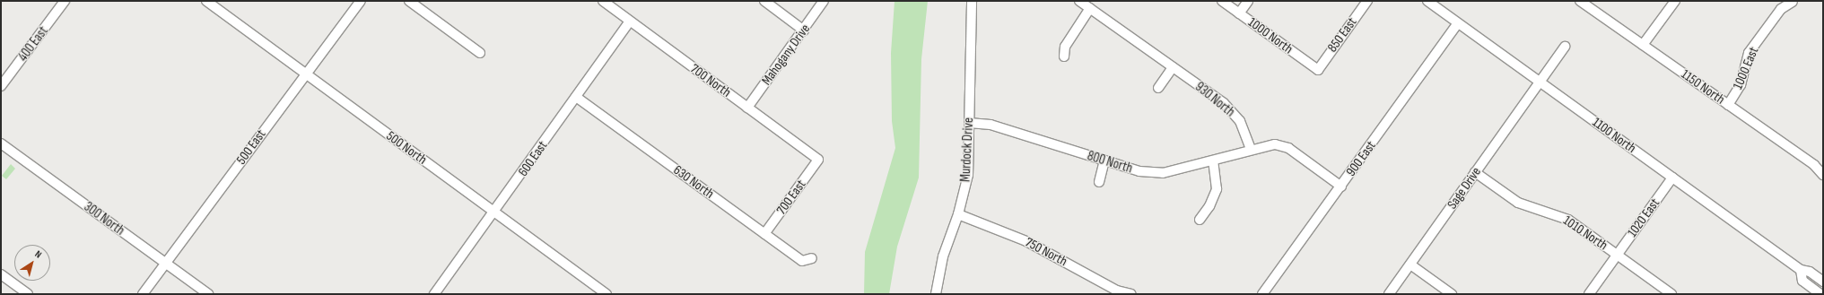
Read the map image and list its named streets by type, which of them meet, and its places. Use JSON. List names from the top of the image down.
{
  "streets": {
    "street": [
      "850 East",
      "1000 North",
      "400 East",
      "Mahogany Drive",
      "1000 East",
      "700 North",
      "1150 North",
      "930 North",
      "1100 North",
      "500 East",
      "500 North",
      "Murdock Drive",
      "600 East",
      "900 East",
      "800 North",
      "630 North",
      "Sage Drive",
      "700 East",
      "1020 East",
      "300 North",
      "1010 North",
      "750 North"
    ]
  },
  "crossings": [
    ["850 East", "1000 North"],
    ["Mahogany Drive", "700 North"],
    ["1000 East", "1150 North"],
    ["700 North", "600 East"],
    ["700 North", "700 East"],
    ["930 North", "800 North"],
    ["1100 North", "900 East"],
    ["1100 North", "Sage Drive"],
    ["1100 North", "1020 East"],
    ["500 East", "500 North"],
    ["500 East", "300 North"],
    ["500 North", "600 East"],
    ["Murdock Drive", "800 North"],
    ["Murdock Drive", "750 North"],
    ["600 East", "630 North"],
    ["630 North", "700 East"],
    ["Sage Drive", "1010 North"],
    ["1020 East", "1010 North"]
  ],
  "north": "top right"
}
